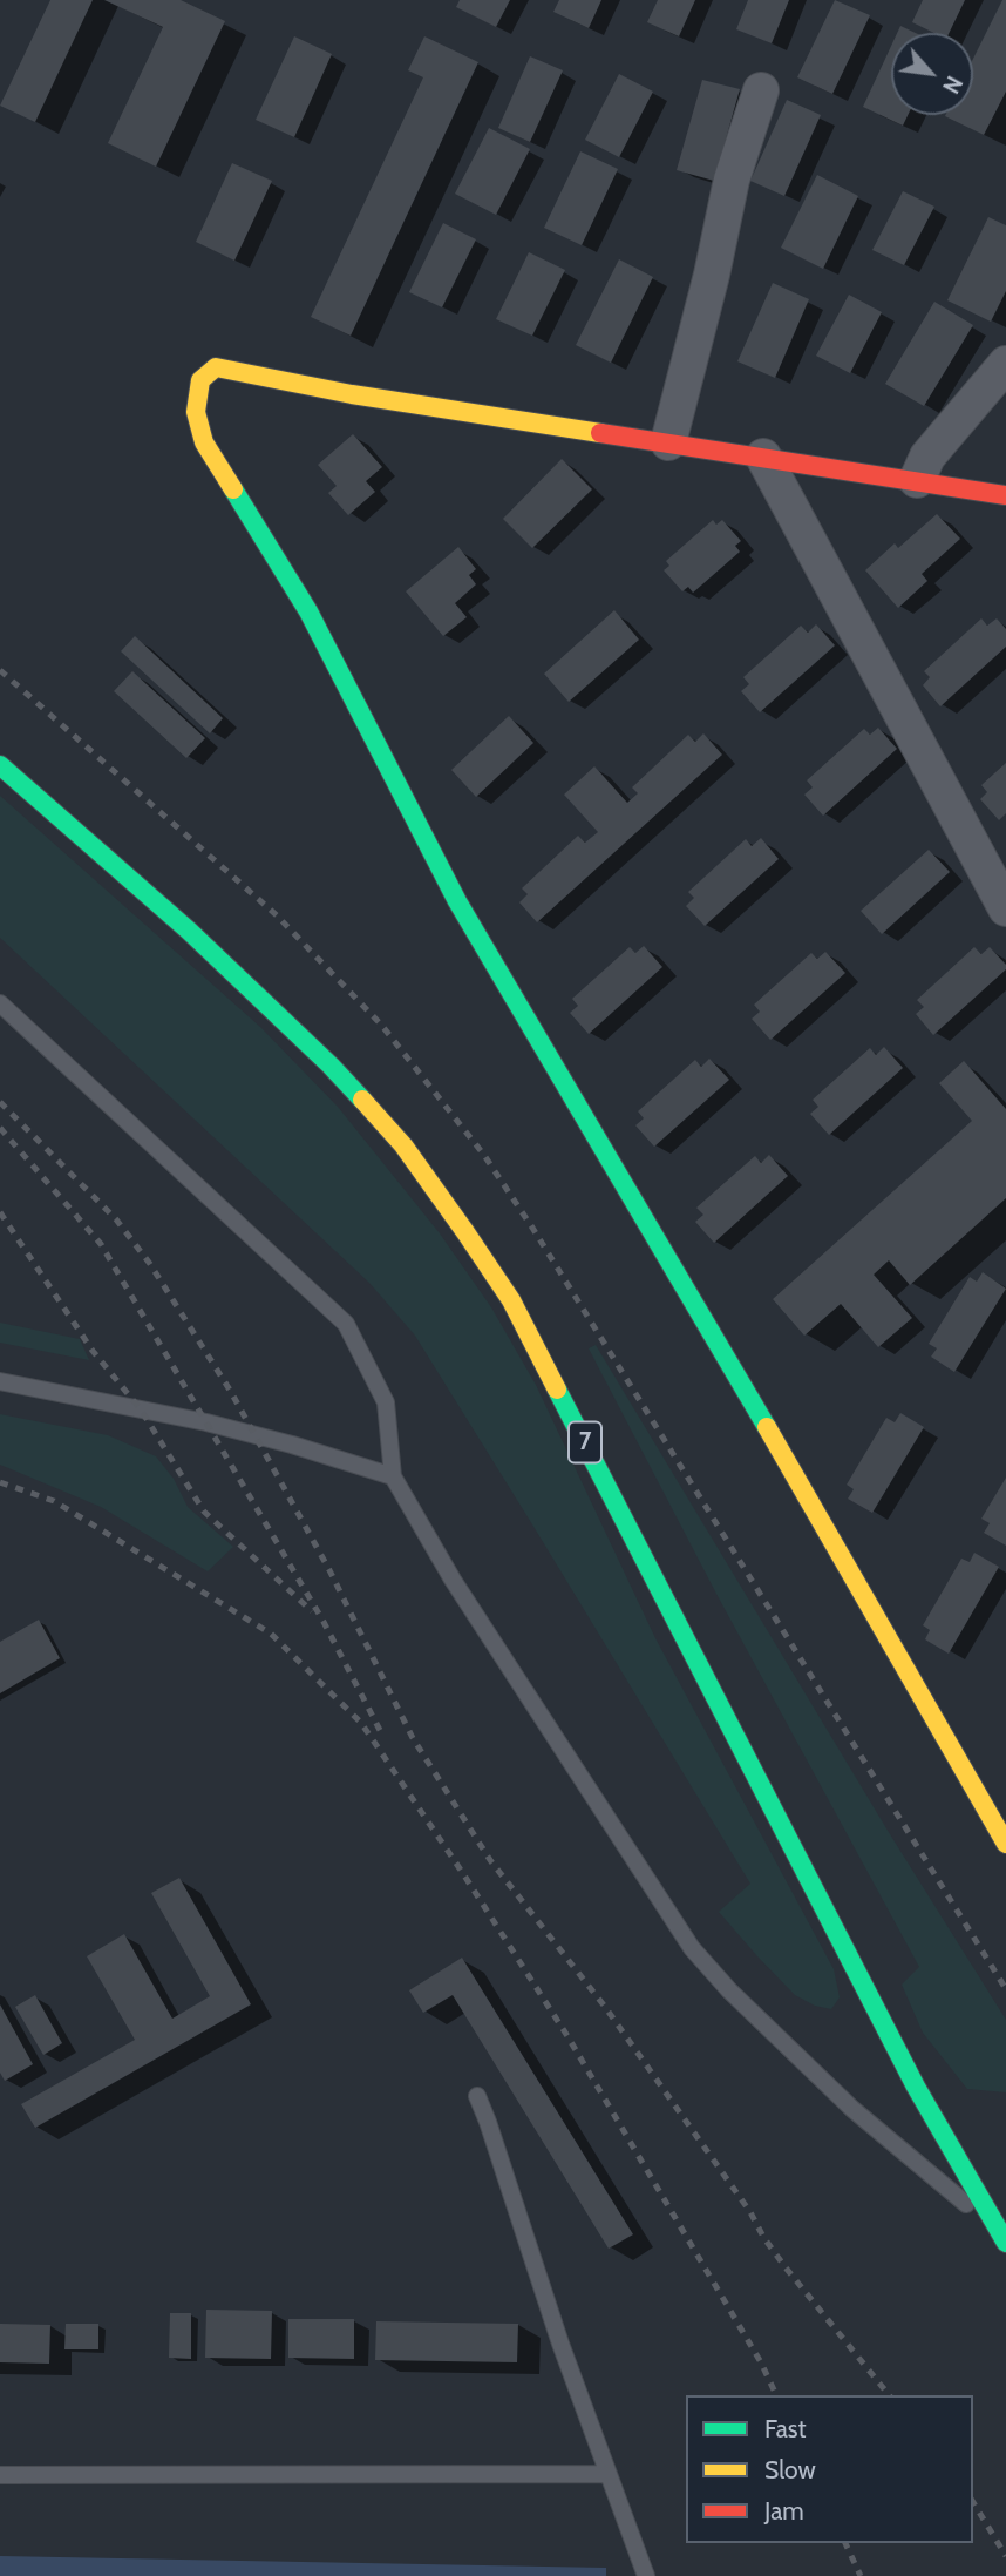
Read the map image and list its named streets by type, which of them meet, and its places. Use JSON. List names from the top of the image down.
{
  "streets": {
    "main road": ["7"]
  },
  "legend": ["Fast", "Slow", "Jam"],
  "north": "bottom right"
}
